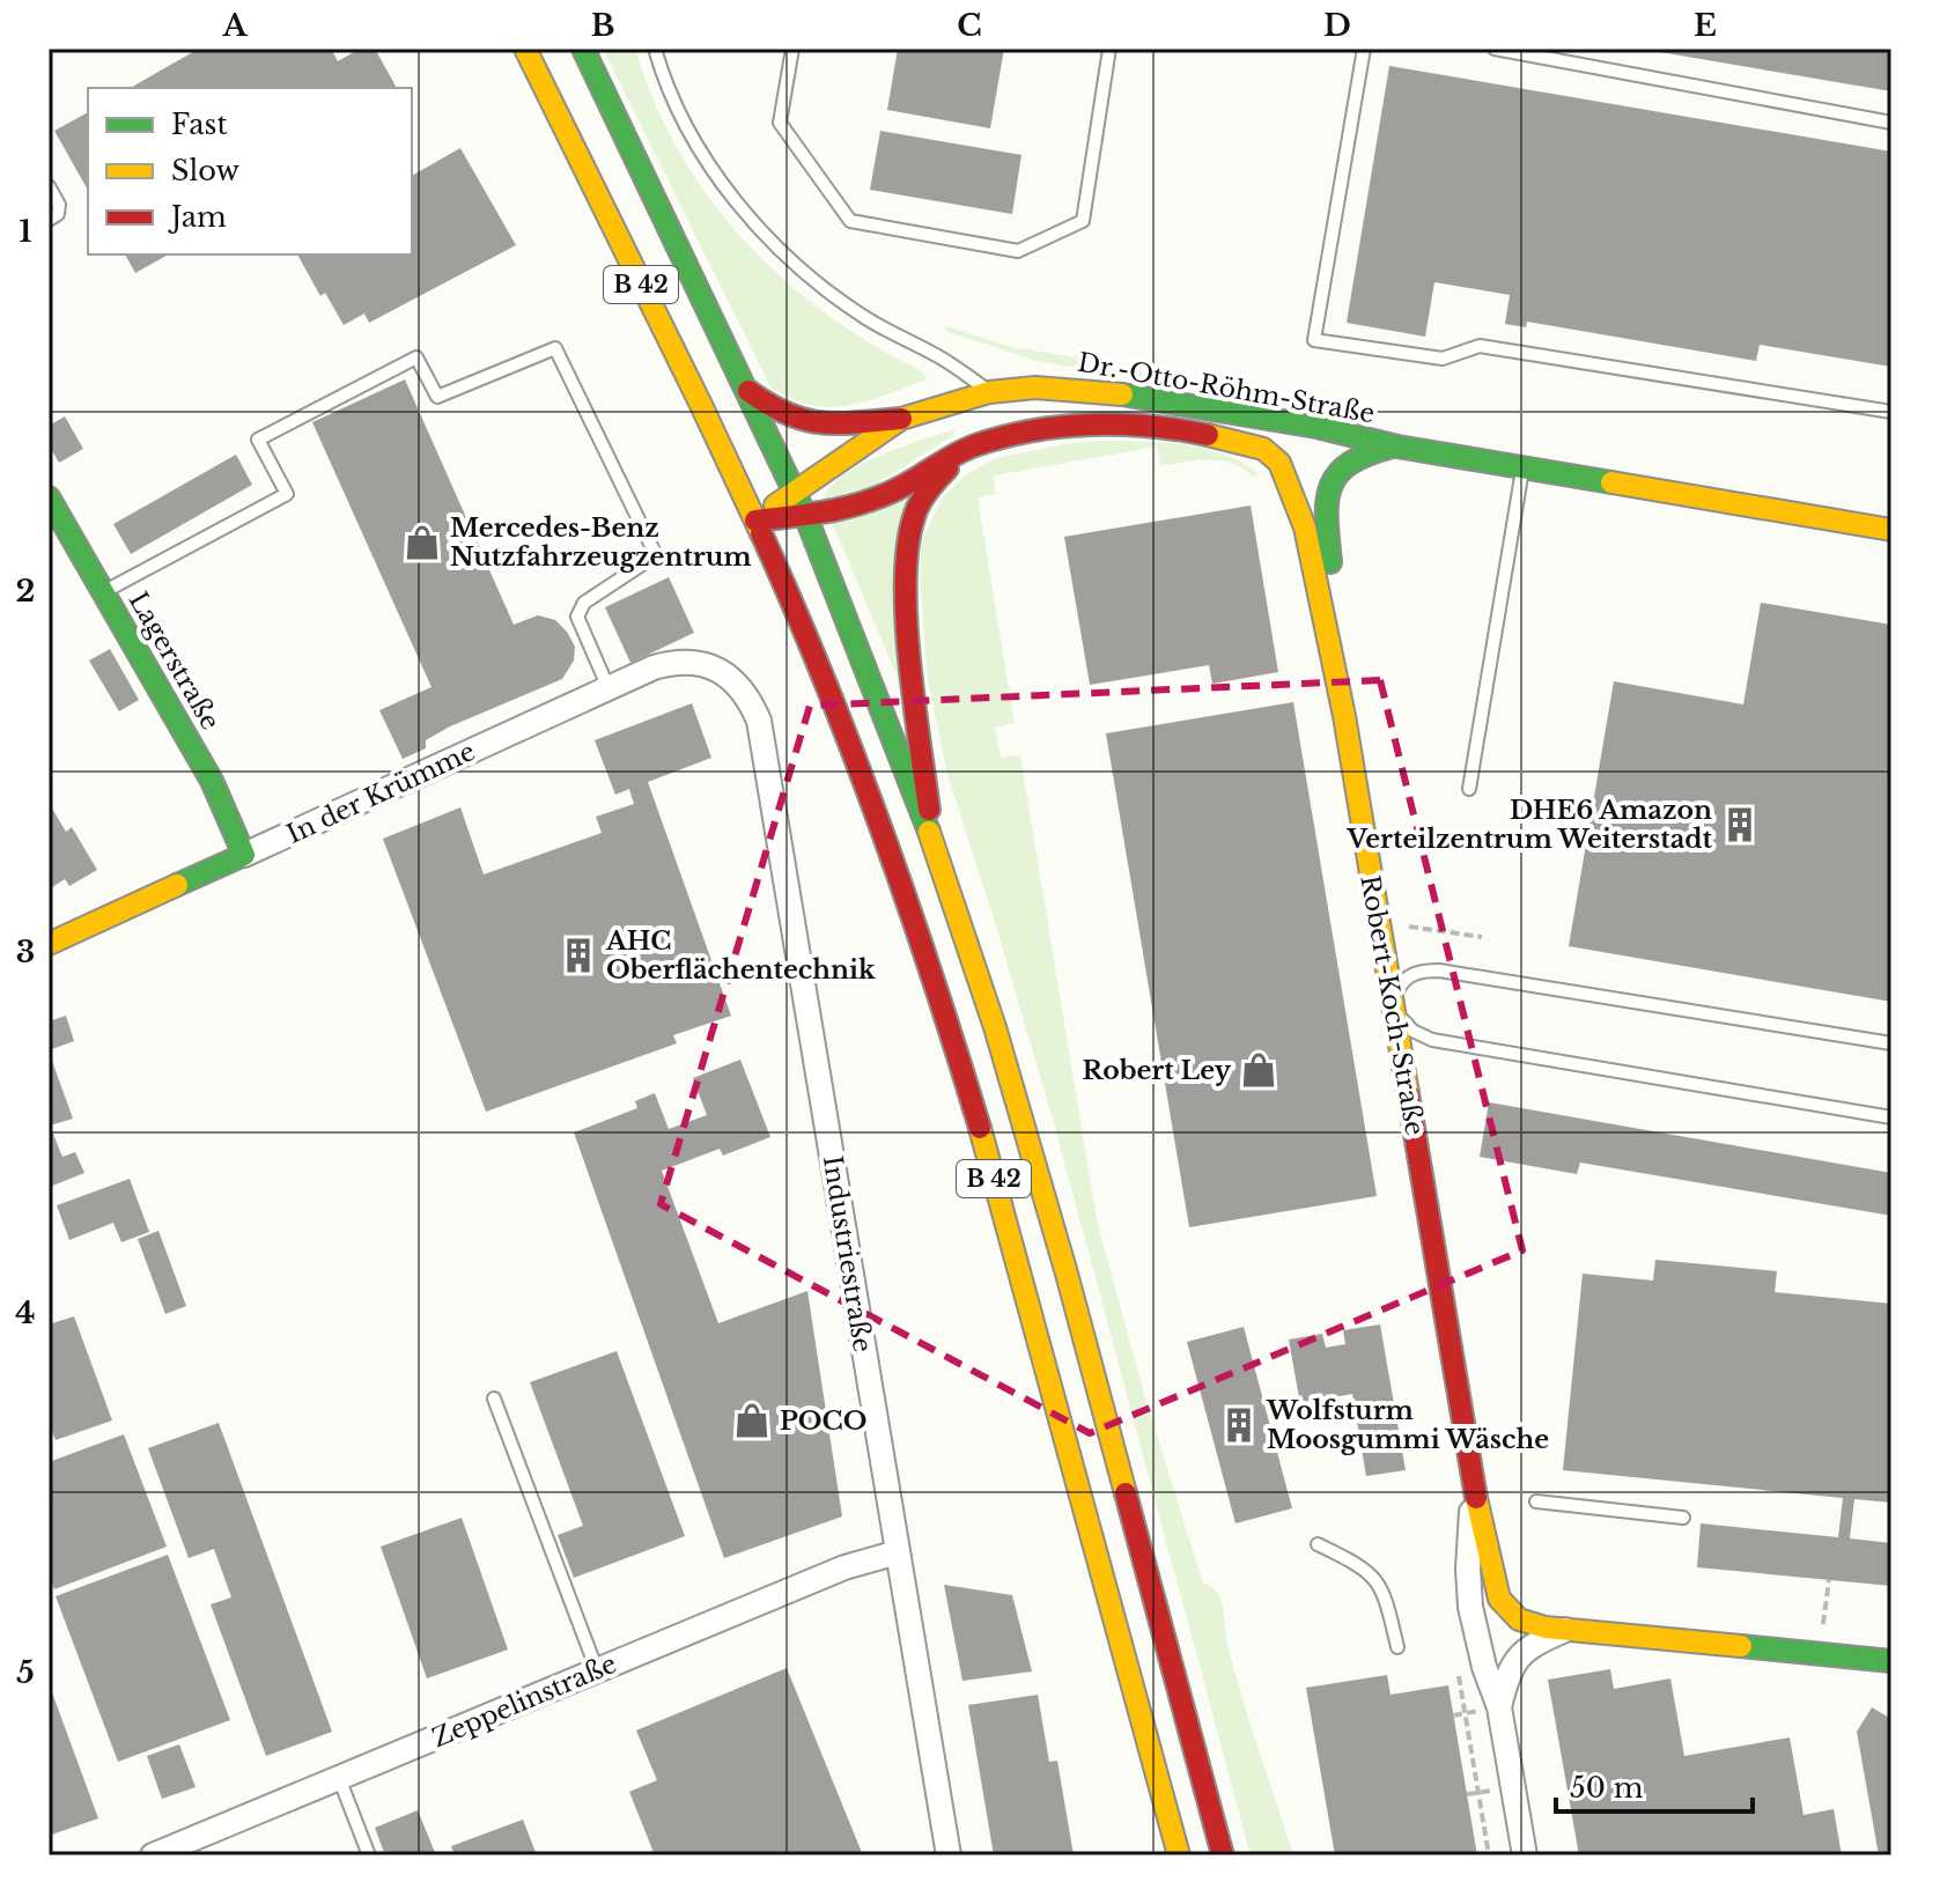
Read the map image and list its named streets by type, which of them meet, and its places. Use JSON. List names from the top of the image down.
{
  "streets": {
    "main road": [
      "B 42",
      "Dr.-Otto-Röhm-Straße",
      "Lagerstraße",
      "In der Krümme",
      "Robert-Koch-Straße"
    ],
    "street": ["Industriestraße", "Zeppelinstraße"]
  },
  "crossings": [
    ["B 42", "Dr.-Otto-Röhm-Straße"],
    ["Dr.-Otto-Röhm-Straße", "Robert-Koch-Straße"],
    ["Lagerstraße", "In der Krümme"],
    ["In der Krümme", "Industriestraße"],
    ["Industriestraße", "Zeppelinstraße"]
  ],
  "places": {
    "shop": ["Mercedes-Benz Nutzfahrzeugzentrum", "Robert Ley", "POCO"],
    "building": ["DHE6 Amazon Verteilzentrum Weiterstadt", "AHC Oberflächentechnik", "Wolfsturm Moosgummi Wäsche"]
  },
  "legend": ["Fast", "Slow", "Jam"],
  "scale_bar": "50 m",
  "grid": {
    "columns": [
      "A",
      "B",
      "C",
      "D",
      "E"
    ],
    "rows": [
      "1",
      "2",
      "3",
      "4",
      "5"
    ]
  }
}
